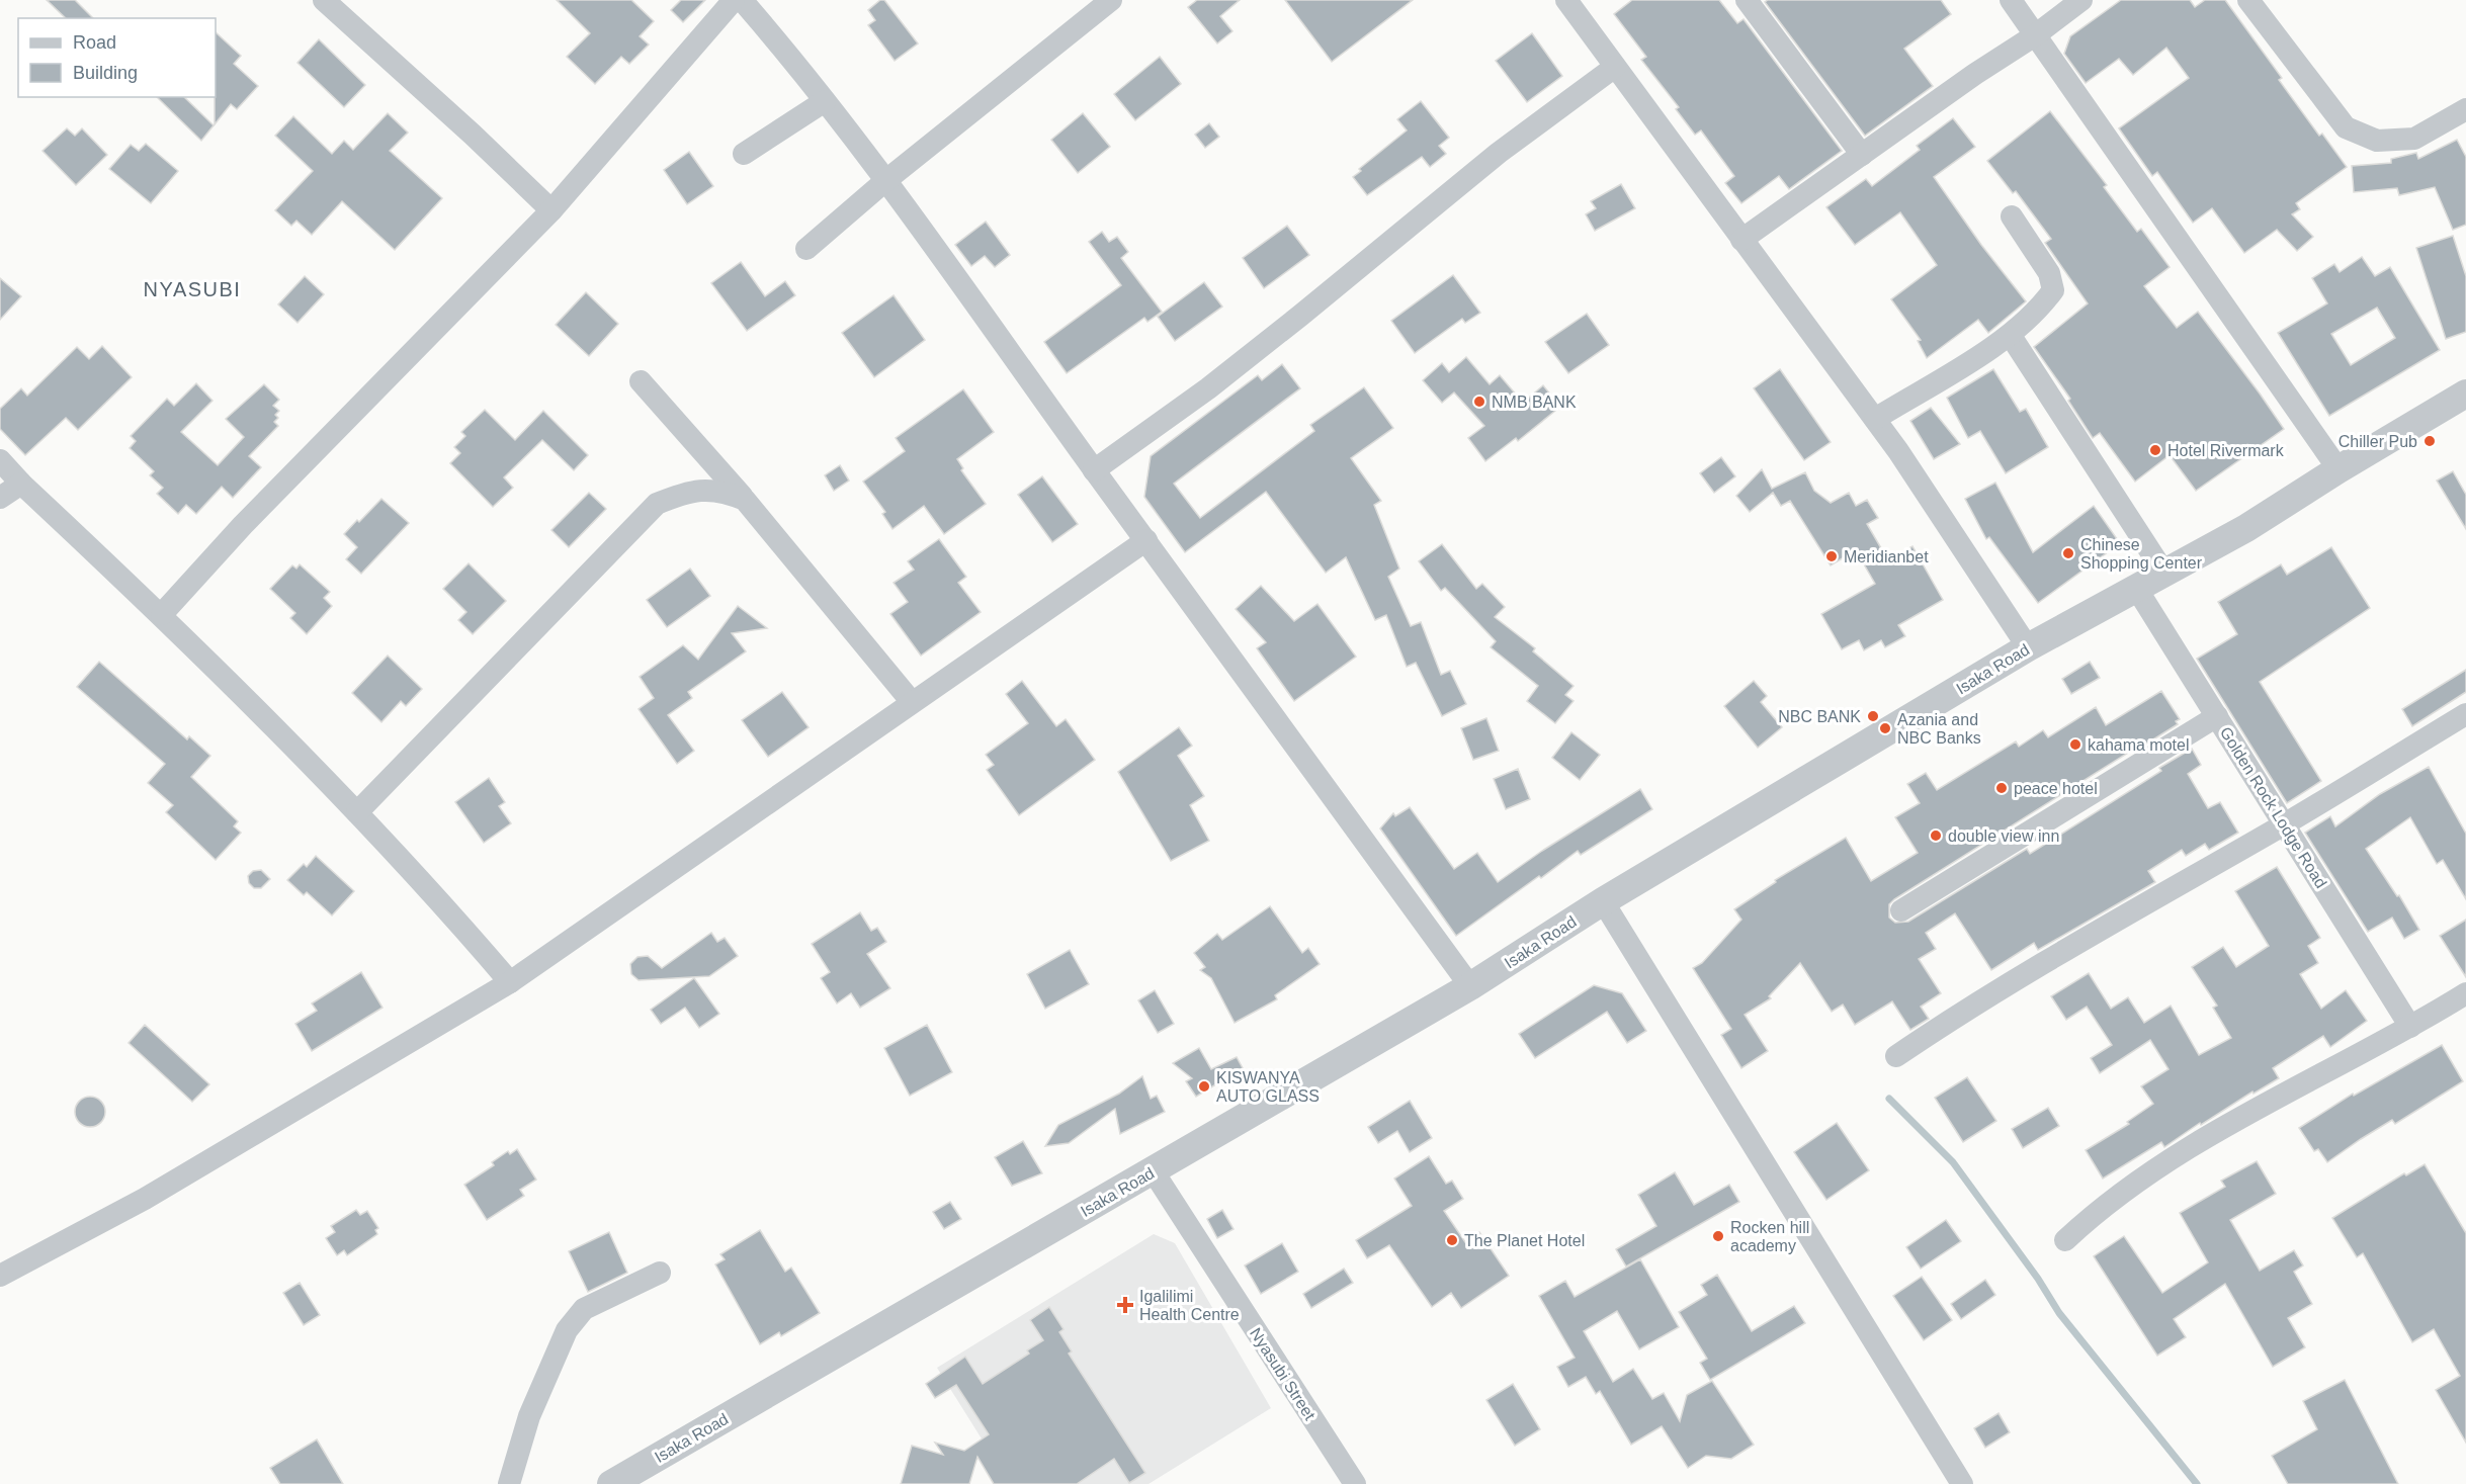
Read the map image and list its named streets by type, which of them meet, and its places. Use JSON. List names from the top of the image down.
{
  "streets": {
    "street": ["Isaka Road", "Golden Rock Lodge Road", "Nyasubi Street"]
  },
  "crossings": [
    ["Isaka Road", "Golden Rock Lodge Road"],
    ["Isaka Road", "Nyasubi Street"]
  ],
  "districts": ["NYASUBI"],
  "places": {
    "other": [
      "NMB BANK",
      "Chiller Pub",
      "Hotel Rivermark",
      "Chinese Shopping Center",
      "Meridianbet",
      "NBC BANK",
      "Azania and NBC Banks",
      "kahama motel",
      "peace hotel",
      "double view inn",
      "KISWANYA AUTO GLASS",
      "Rocken hill academy",
      "The Planet Hotel"
    ],
    "health": ["Igalilimi Health Centre"]
  },
  "legend": ["Road", "Building"]
}
